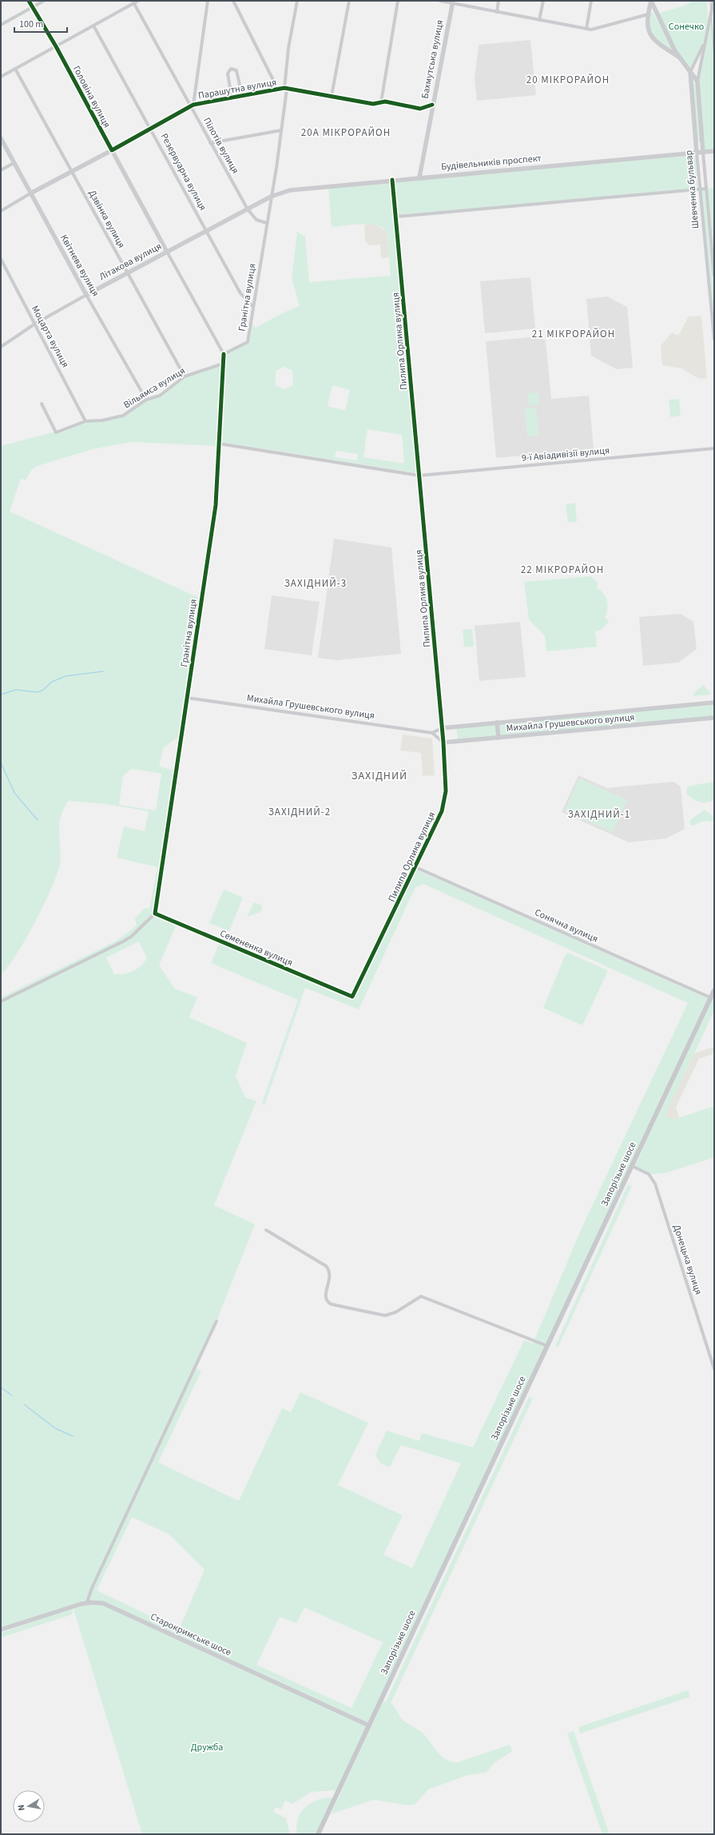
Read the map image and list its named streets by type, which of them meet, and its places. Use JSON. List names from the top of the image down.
{
  "streets": {
    "main road": ["Запорізьке шосе"],
    "street": [
      "Бахмутська вулиця",
      "Парашутна вулиця",
      "Головіна вулиця",
      "Пілотів вулиця",
      "Будівельників проспект",
      "Резервуарна вулиця",
      "Шевченка бульвар",
      "Дзвінка вулиця",
      "Літакова вулиця",
      "Квітнева вулиця",
      "Гранітна вулиця",
      "Моцарта вулиця",
      "Пилипа Орлика вулиця",
      "Вільямса вулиця",
      "9-ї Авіадивізії вулиця",
      "Михайла Грушевського вулиця",
      "Сонячна вулиця",
      "Семененка вулиця",
      "Донецька вулиця",
      "Старокримське шосе"
    ]
  },
  "crossings": [
    ["Бахмутська вулиця", "Парашутна вулиця"],
    ["Бахмутська вулиця", "Будівельників проспект"],
    ["Парашутна вулиця", "Головіна вулиця"],
    ["Парашутна вулиця", "Пілотів вулиця"],
    ["Парашутна вулиця", "Резервуарна вулиця"],
    ["Парашутна вулиця", "Дзвінка вулиця"],
    ["Парашутна вулиця", "Квітнева вулиця"],
    ["Парашутна вулиця", "Гранітна вулиця"],
    ["Головіна вулиця", "Літакова вулиця"],
    ["Головіна вулиця", "Гранітна вулиця"],
    ["Пілотів вулиця", "Літакова вулиця"],
    ["Пілотів вулиця", "Гранітна вулиця"],
    ["Будівельників проспект", "Шевченка бульвар"],
    ["Будівельників проспект", "Літакова вулиця"],
    ["Будівельників проспект", "Гранітна вулиця"],
    ["Будівельників проспект", "Пилипа Орлика вулиця"],
    ["Резервуарна вулиця", "Літакова вулиця"],
    ["Резервуарна вулиця", "Гранітна вулиця"],
    ["Дзвінка вулиця", "Літакова вулиця"],
    ["Дзвінка вулиця", "Вільямса вулиця"],
    ["Літакова вулиця", "Квітнева вулиця"],
    ["Літакова вулиця", "Гранітна вулиця"],
    ["Літакова вулиця", "Моцарта вулиця"],
    ["Квітнева вулиця", "Вільямса вулиця"],
    ["Гранітна вулиця", "Вільямса вулиця"],
    ["Гранітна вулиця", "9-ї Авіадивізії вулиця"],
    ["Гранітна вулиця", "Михайла Грушевського вулиця"],
    ["Гранітна вулиця", "Семененка вулиця"],
    ["Моцарта вулиця", "Вільямса вулиця"],
    ["Пилипа Орлика вулиця", "9-ї Авіадивізії вулиця"],
    ["Пилипа Орлика вулиця", "Михайла Грушевського вулиця"],
    ["Пилипа Орлика вулиця", "Сонячна вулиця"],
    ["Пилипа Орлика вулиця", "Семененка вулиця"],
    ["Сонячна вулиця", "Запорізьке шосе"],
    ["Запорізьке шосе", "Донецька вулиця"],
    ["Запорізьке шосе", "Старокримське шосе"]
  ],
  "districts": [
    "20 МІКРОРАЙОН",
    "20А МІКРОРАЙОН",
    "21 МІКРОРАЙОН",
    "22 МІКРОРАЙОН",
    "ЗАХІДНИЙ-3",
    "ЗАХІДНИЙ",
    "ЗАХІДНИЙ-2",
    "ЗАХІДНИЙ-1"
  ],
  "parks": ["Сонечко", "Дружба"],
  "scale_bar": "100 m",
  "north": "left"
}
